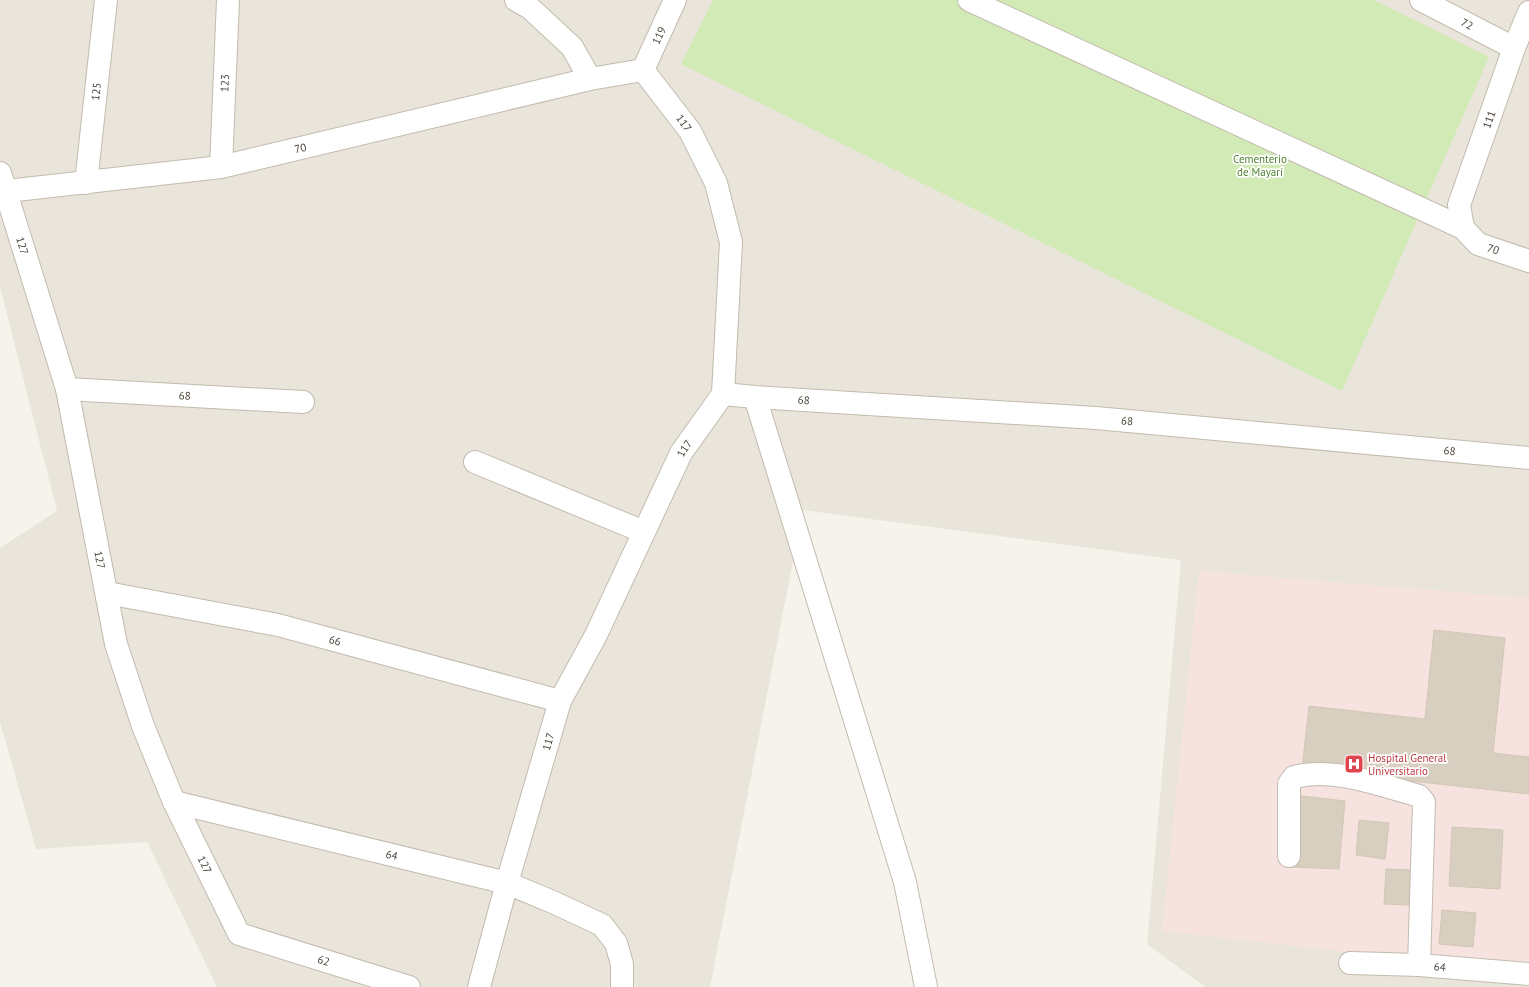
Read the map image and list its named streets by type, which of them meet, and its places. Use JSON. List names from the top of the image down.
{
  "streets": {
    "street": [
      "72",
      "119",
      "123",
      "125",
      "111",
      "117",
      "70",
      "127",
      "68",
      "66",
      "64",
      "62"
    ]
  },
  "crossings": [
    ["72", "111"],
    ["119", "117"],
    ["123", "70"],
    ["125", "70"],
    ["111", "70"],
    ["117", "68"],
    ["117", "66"],
    ["117", "64"],
    ["70", "127"],
    ["127", "68"],
    ["127", "66"],
    ["127", "64"],
    ["127", "62"]
  ],
  "parks": ["Cementerio de Mayarí"],
  "places": {
    "hospital": ["Hospital General Universitario"]
  }
}
